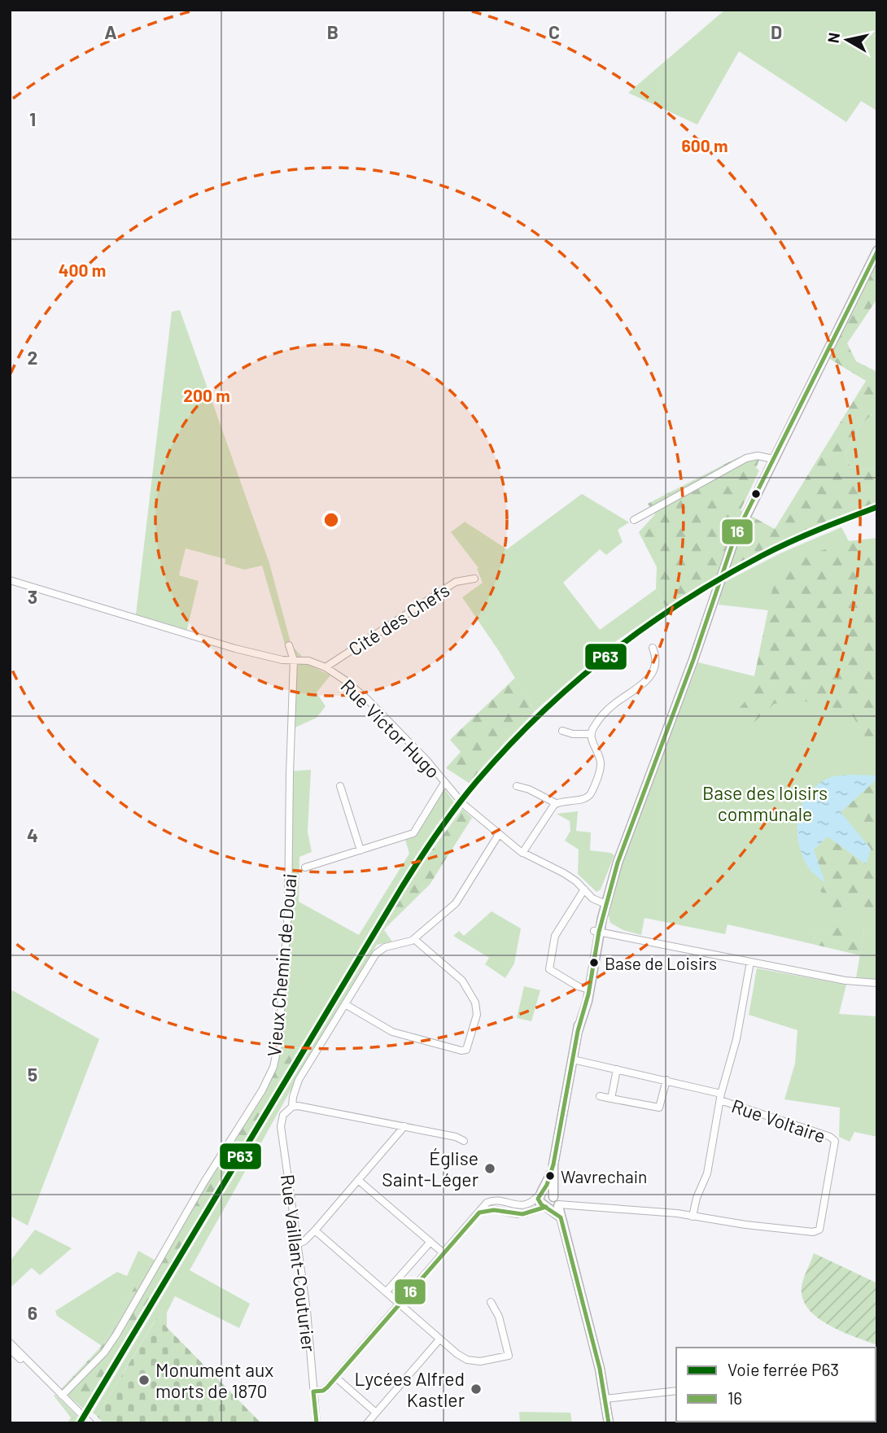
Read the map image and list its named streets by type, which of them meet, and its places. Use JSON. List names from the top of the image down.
{
  "streets": {
    "street": [
      "Cité des Chefs",
      "Rue Victor Hugo",
      "Vieux Chemin de Douai",
      "Rue Voltaire",
      "Rue Vaillant-Couturier"
    ]
  },
  "crossings": [
    ["Cité des Chefs", "Rue Victor Hugo"],
    ["Rue Victor Hugo", "Vieux Chemin de Douai"]
  ],
  "parks": ["Base des loisirs communale"],
  "places": [
    "Base de Loisirs",
    "Église Saint-Léger",
    "Wavrechain",
    "Monument aux morts de 1870",
    "Lycées Alfred Kastler"
  ],
  "lines": ["transit line 16", "rail line P63"],
  "legend": ["Voie ferrée P63", "16"],
  "north": "left",
  "grid": {
    "columns": [
      "A",
      "B",
      "C",
      "D"
    ],
    "rows": [
      "1",
      "2",
      "3",
      "4",
      "5",
      "6"
    ]
  },
  "rings": ["600 m", "400 m", "200 m"]
}
